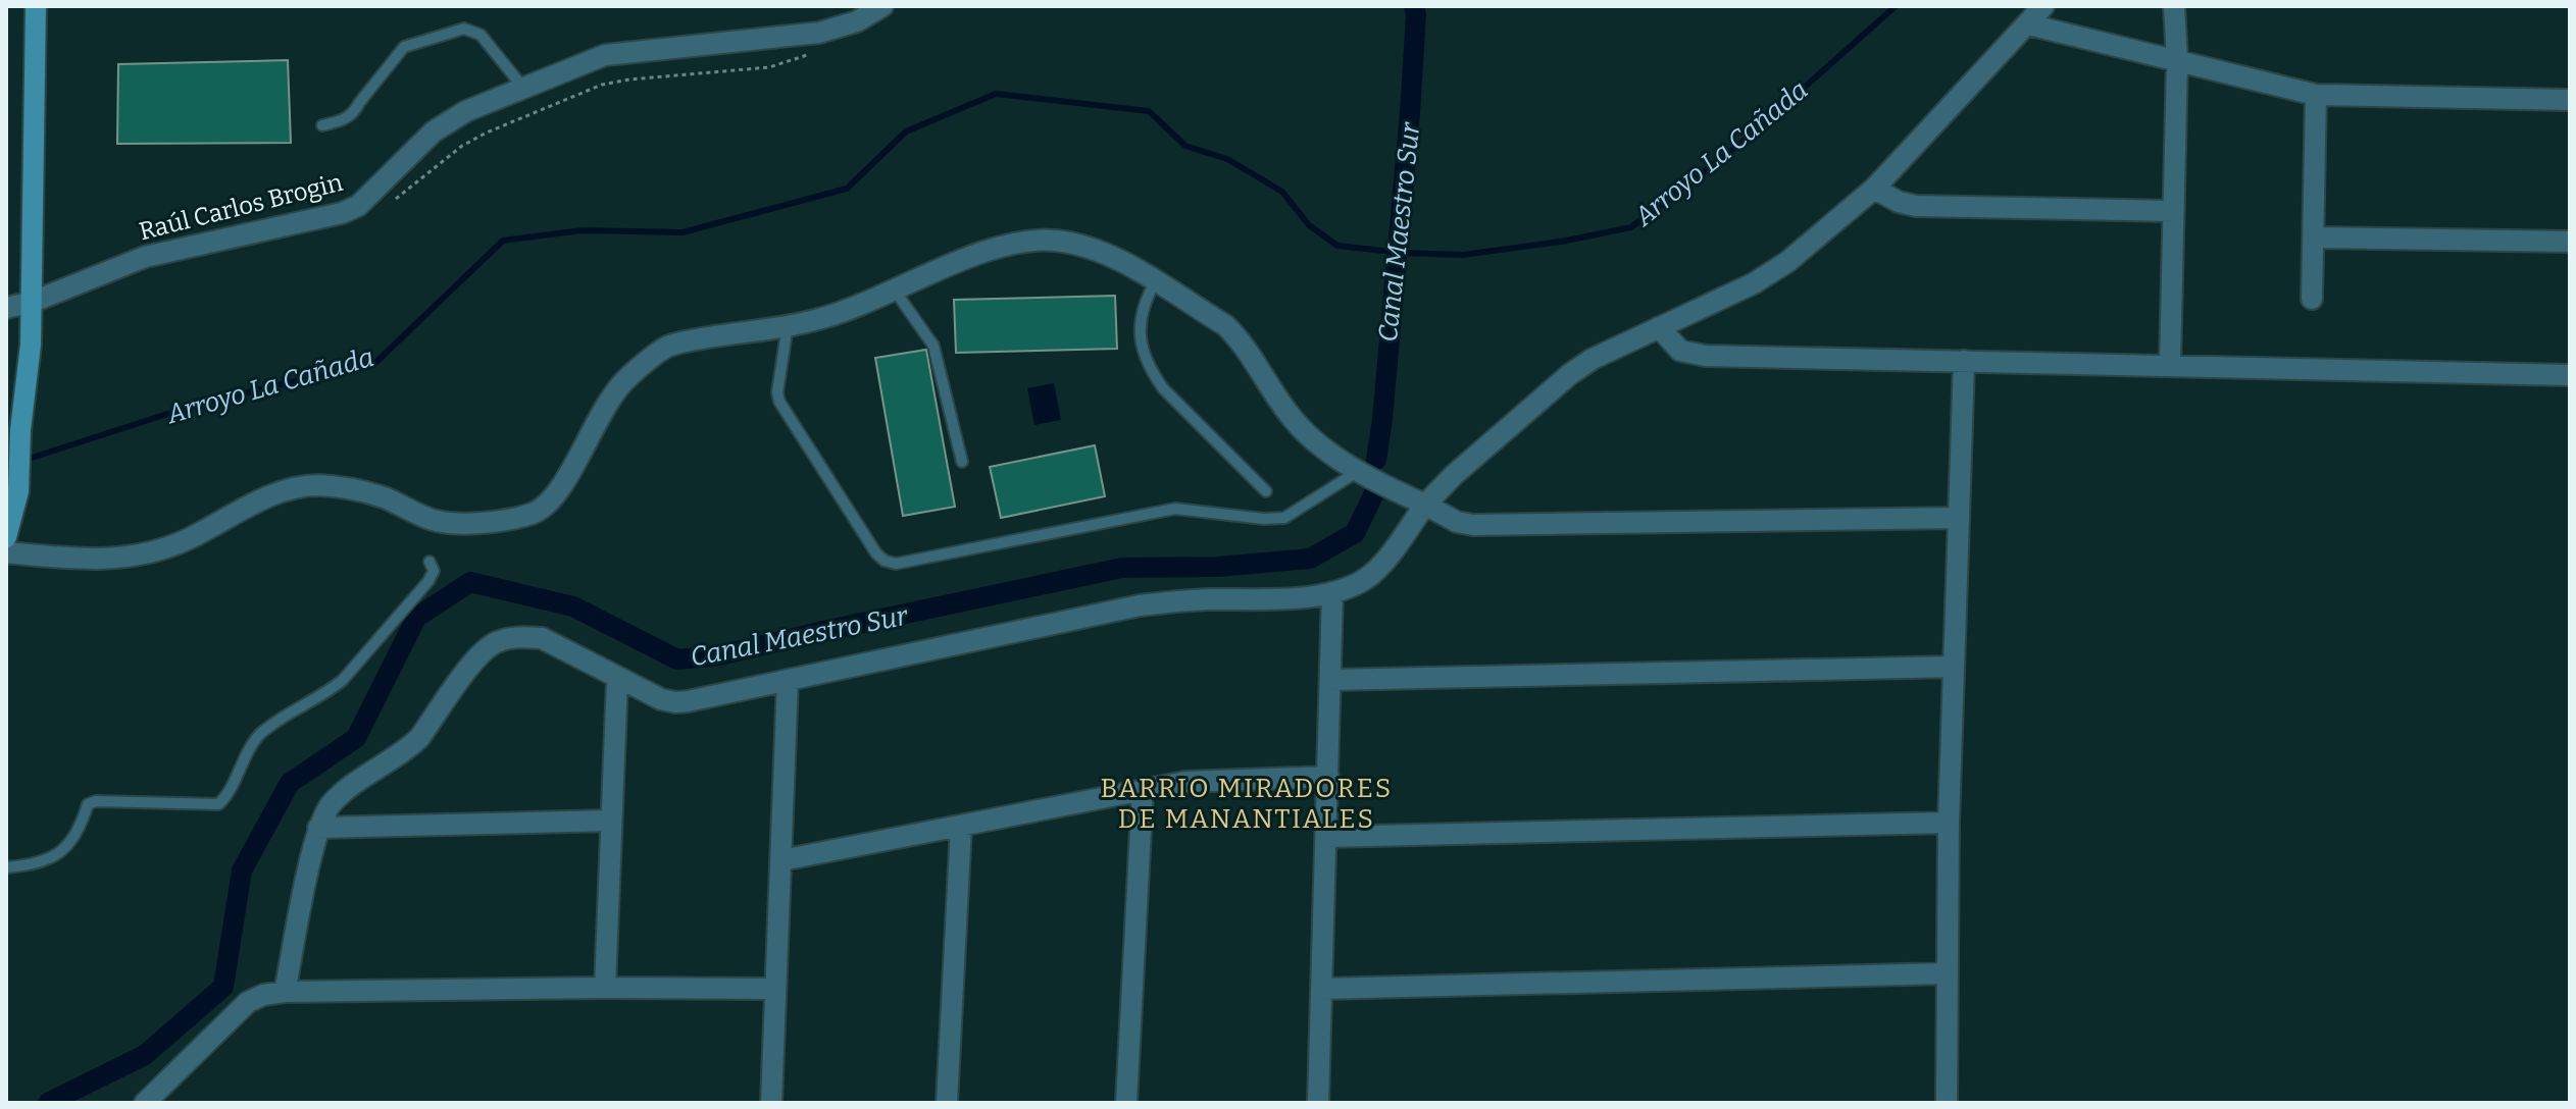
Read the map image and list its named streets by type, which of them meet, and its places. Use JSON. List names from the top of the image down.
{
  "streets": {
    "street": ["Raúl Carlos Brogin"]
  },
  "districts": ["BARRIO MIRADORES DE MANANTIALES"],
  "water": ["Arroyo La Cañada", "Canal Maestro Sur"]
}
